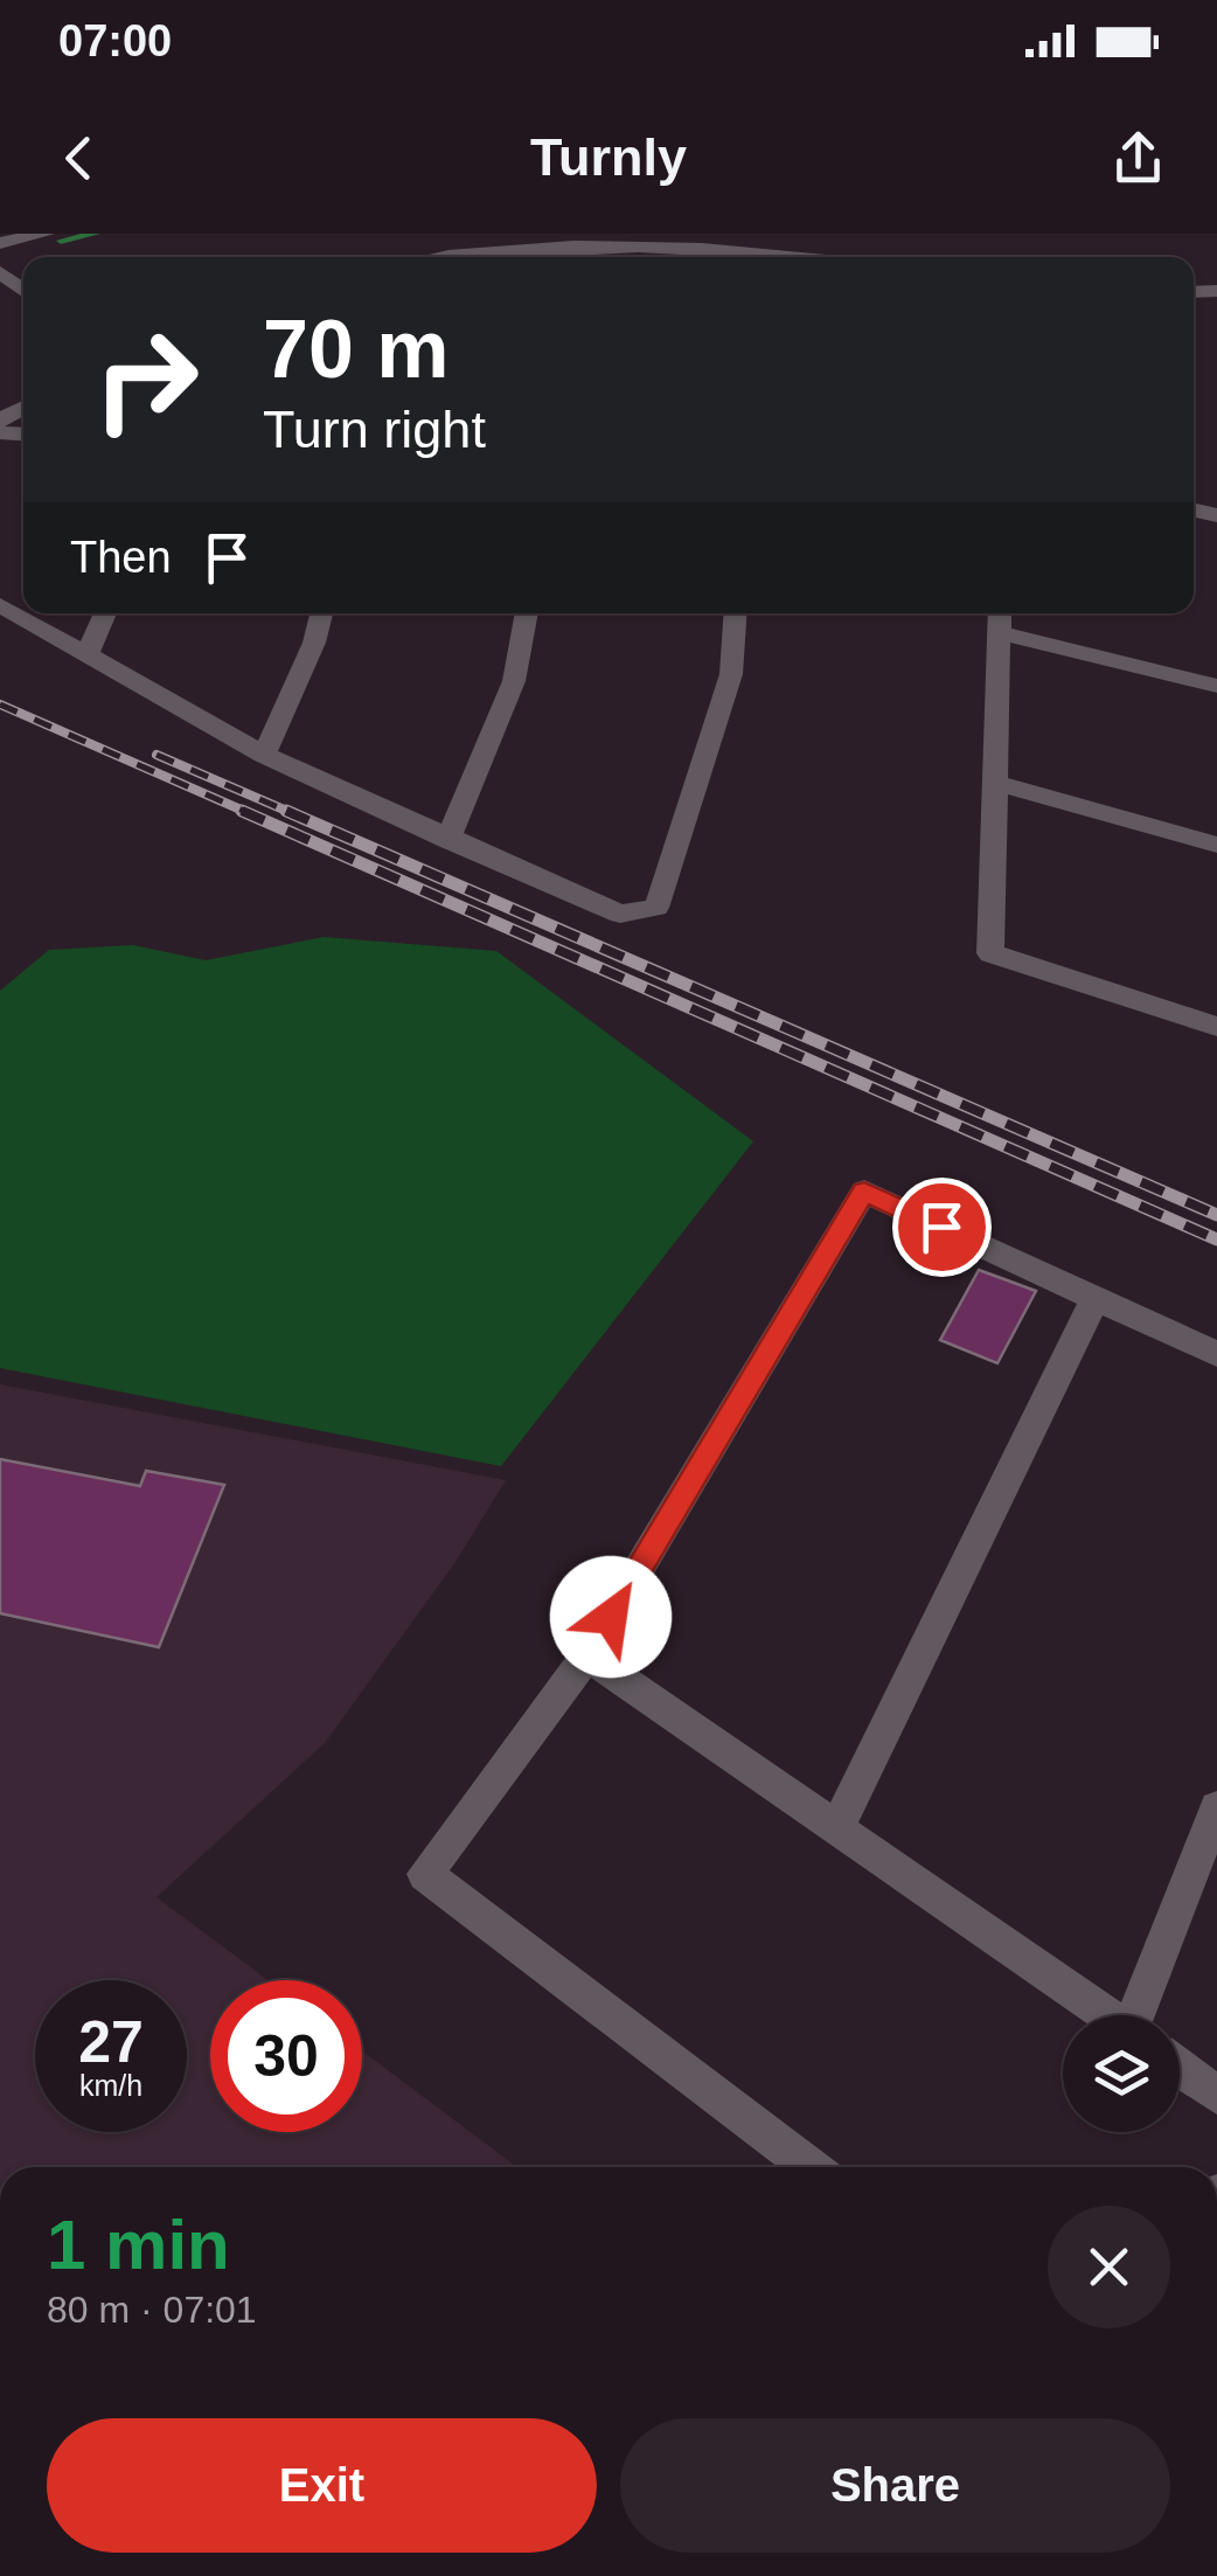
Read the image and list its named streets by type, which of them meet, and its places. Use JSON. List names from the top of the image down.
{
  "page": {
    "status": "07:00",
    "header": "Turnly",
    "turn": ["70 m", "Turn right"],
    "then": "Then",
    "speed": "27 km/h",
    "limit": "30",
    "heading": ["1 min", "80 m · 07:01"],
    "buttons": ["Exit", "Share"]
  }
}
